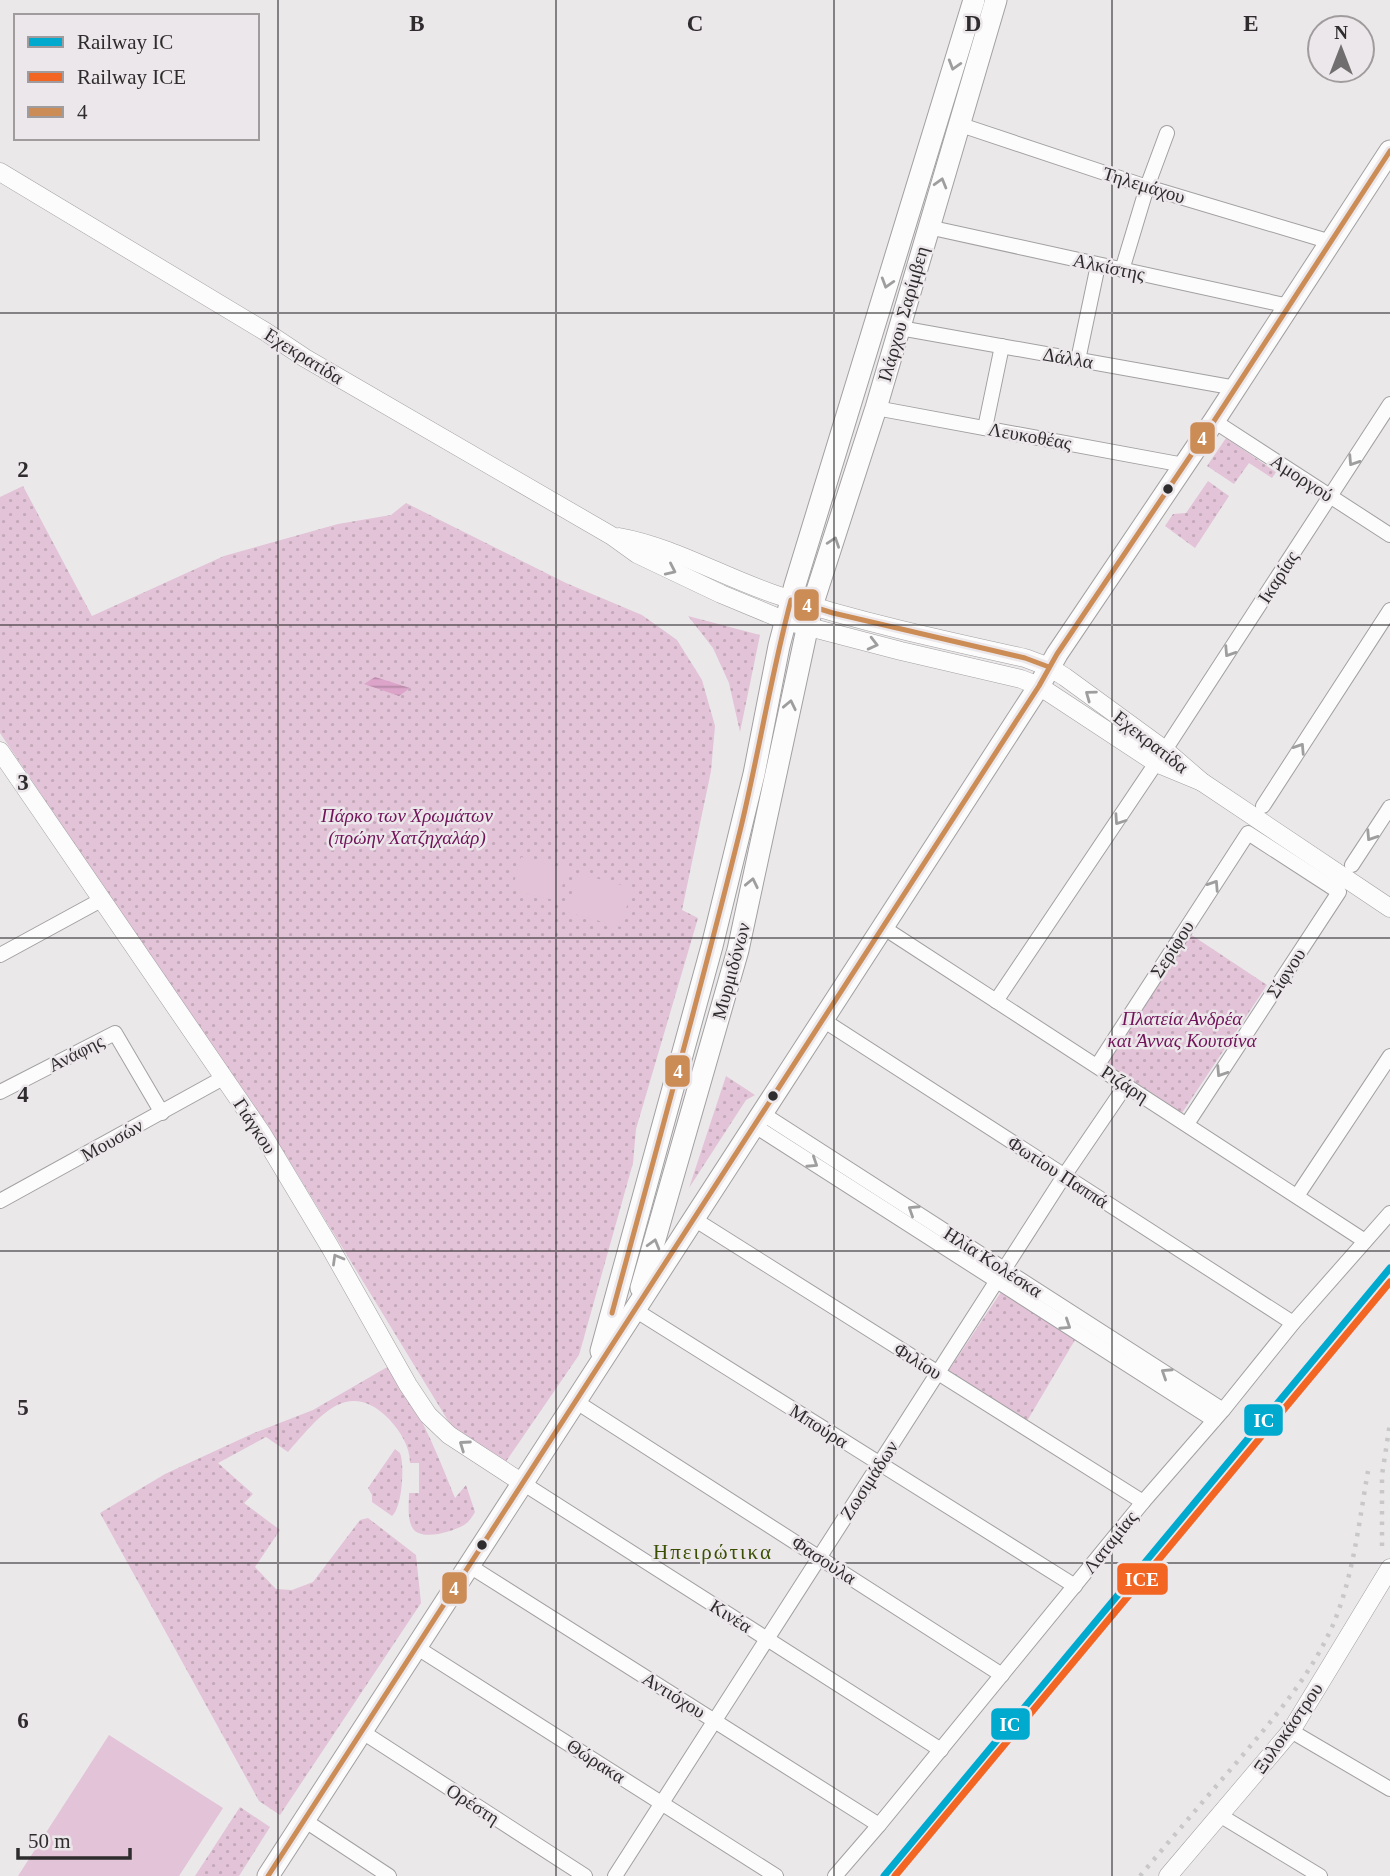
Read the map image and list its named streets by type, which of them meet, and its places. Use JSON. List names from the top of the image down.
{
  "streets": {
    "main road": ["Ιλάρχου Σαρίμβεη", "Μυρμιδόνων"],
    "street": [
      "Τηλεμάχου",
      "Αλκίστης",
      "Εχεκρατίδα",
      "Δάλλα",
      "Λευκοθέας",
      "Αμοργού",
      "Ικαρίας",
      "Σερίφου",
      "Σίφνου",
      "Ανάφης",
      "Ριζάρη",
      "Γιάγκου",
      "Μουσών",
      "Φωτίου Παππά",
      "Ηλία Κολέσκα",
      "Φιλίου",
      "Μπούρα",
      "Ζωσιμάδων",
      "Λαταμίας",
      "Φασούλα",
      "Κινέα",
      "Αντιόχου",
      "Ξυλοκάστρου",
      "Θώρακα",
      "Ορέστη"
    ]
  },
  "crossings": [
    ["Τηλεμάχου", "Ιλάρχου Σαρίμβεη"],
    ["Αλκίστης", "Ιλάρχου Σαρίμβεη"],
    ["Ιλάρχου Σαρίμβεη", "Εχεκρατίδα"],
    ["Ιλάρχου Σαρίμβεη", "Δάλλα"],
    ["Ιλάρχου Σαρίμβεη", "Λευκοθέας"],
    ["Ιλάρχου Σαρίμβεη", "Μυρμιδόνων"],
    ["Εχεκρατίδα", "Ικαρίας"],
    ["Εχεκρατίδα", "Μυρμιδόνων"],
    ["Αμοργού", "Ικαρίας"],
    ["Ικαρίας", "Ριζάρη"],
    ["Σερίφου", "Σίφνου"],
    ["Σερίφου", "Ριζάρη"],
    ["Μυρμιδόνων", "Μπούρα"],
    ["Σίφνου", "Ριζάρη"],
    ["Ανάφης", "Μουσών"],
    ["Ριζάρη", "Ζωσιμάδων"],
    ["Ριζάρη", "Λαταμίας"],
    ["Γιάγκου", "Μουσών"],
    ["Γιάγκου", "Κινέα"],
    ["Φωτίου Παππά", "Ζωσιμάδων"],
    ["Φωτίου Παππά", "Λαταμίας"],
    ["Ηλία Κολέσκα", "Ζωσιμάδων"],
    ["Ηλία Κολέσκα", "Λαταμίας"],
    ["Φιλίου", "Ζωσιμάδων"],
    ["Φιλίου", "Λαταμίας"],
    ["Μπούρα", "Ζωσιμάδων"],
    ["Μπούρα", "Λαταμίας"],
    ["Ζωσιμάδων", "Φασούλα"],
    ["Ζωσιμάδων", "Κινέα"],
    ["Ζωσιμάδων", "Αντιόχου"],
    ["Ζωσιμάδων", "Θώρακα"],
    ["Λαταμίας", "Φασούλα"],
    ["Λαταμίας", "Κινέα"],
    ["Λαταμίας", "Αντιόχου"]
  ],
  "one_way": ["Σερίφου", "Γιάγκου"],
  "districts": ["Ηπειρώτικα"],
  "parks": ["Πάρκο των Χρωμάτων (πρώην Χατζηχαλάρ)", "Πλατεία Ανδρέα και Άννας Κουτσίνα"],
  "lines": ["transit line 4", "rail line IC", "rail line ICE"],
  "legend": ["Railway IC", "Railway ICE", "4"],
  "scale_bar": "50 m",
  "north": "top",
  "grid": {
    "columns": [
      "B",
      "C",
      "D",
      "E"
    ],
    "rows": [
      "2",
      "3",
      "4",
      "5",
      "6"
    ]
  }
}
